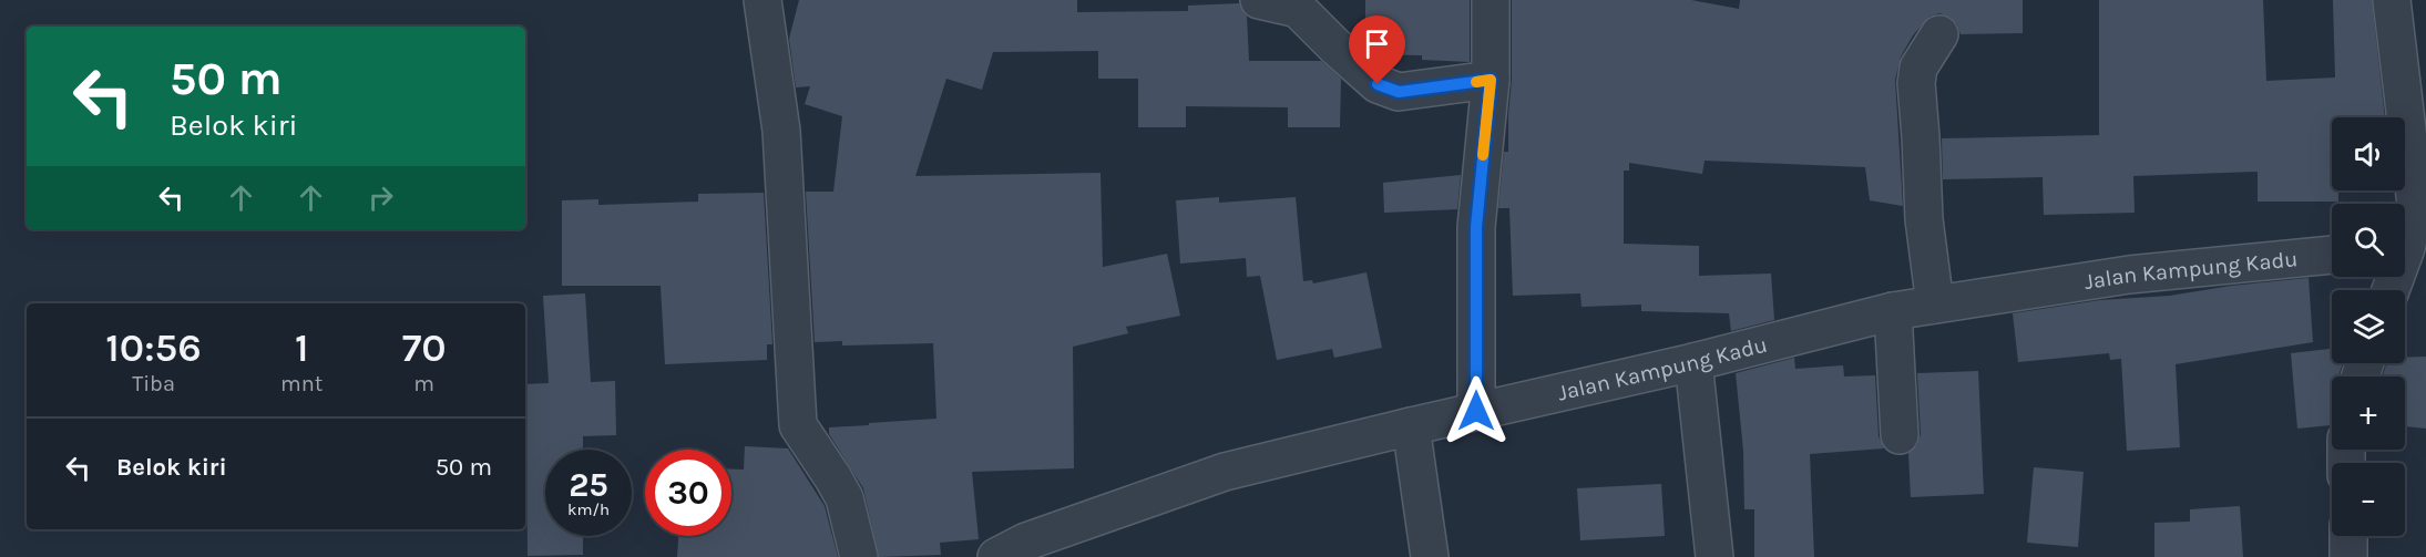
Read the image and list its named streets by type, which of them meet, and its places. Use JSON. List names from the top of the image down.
{
  "streets": {
    "street": ["Jalan Kampung Kadu"]
  },
  "page": {
    "turn": ["50 m", "Belok kiri"],
    "map_buttons": ["+", "−"],
    "eta": [
      "10:56",
      "Tiba",
      "1",
      "mnt",
      "70",
      "m"
    ],
    "list": [
      {
        "name": "Belok kiri",
        "value": "50 m"
      }
    ],
    "speed": "25 km/h",
    "limit": "30"
  }
}
